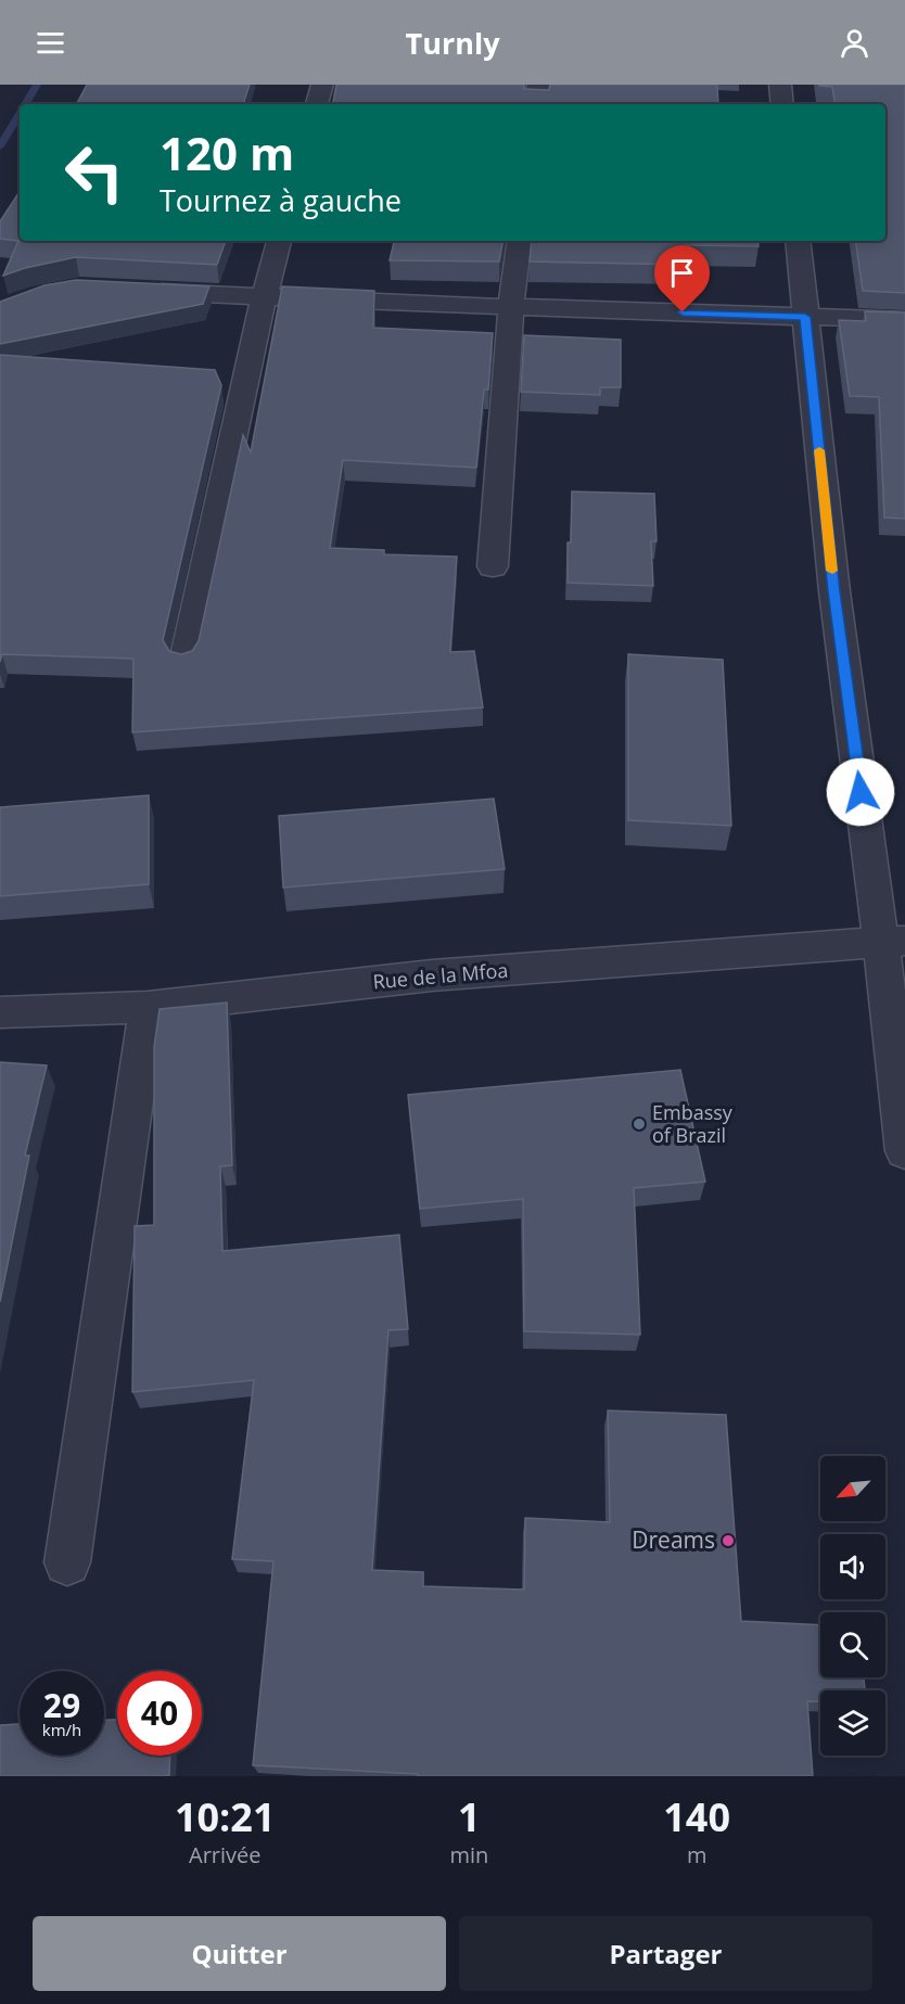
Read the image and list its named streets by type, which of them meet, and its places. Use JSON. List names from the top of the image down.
{
  "streets": {
    "street": ["Rue de la Mfoa"]
  },
  "places": ["Embassy of Brazil", "Dreams"],
  "north": "bottom left",
  "page": {
    "header": "Turnly",
    "turn": ["120 m", "Tournez à gauche"],
    "speed": "29 km/h",
    "limit": "40",
    "eta": [
      "10:21",
      "Arrivée",
      "1",
      "min",
      "140",
      "m"
    ],
    "buttons": ["Quitter", "Partager"]
  }
}
